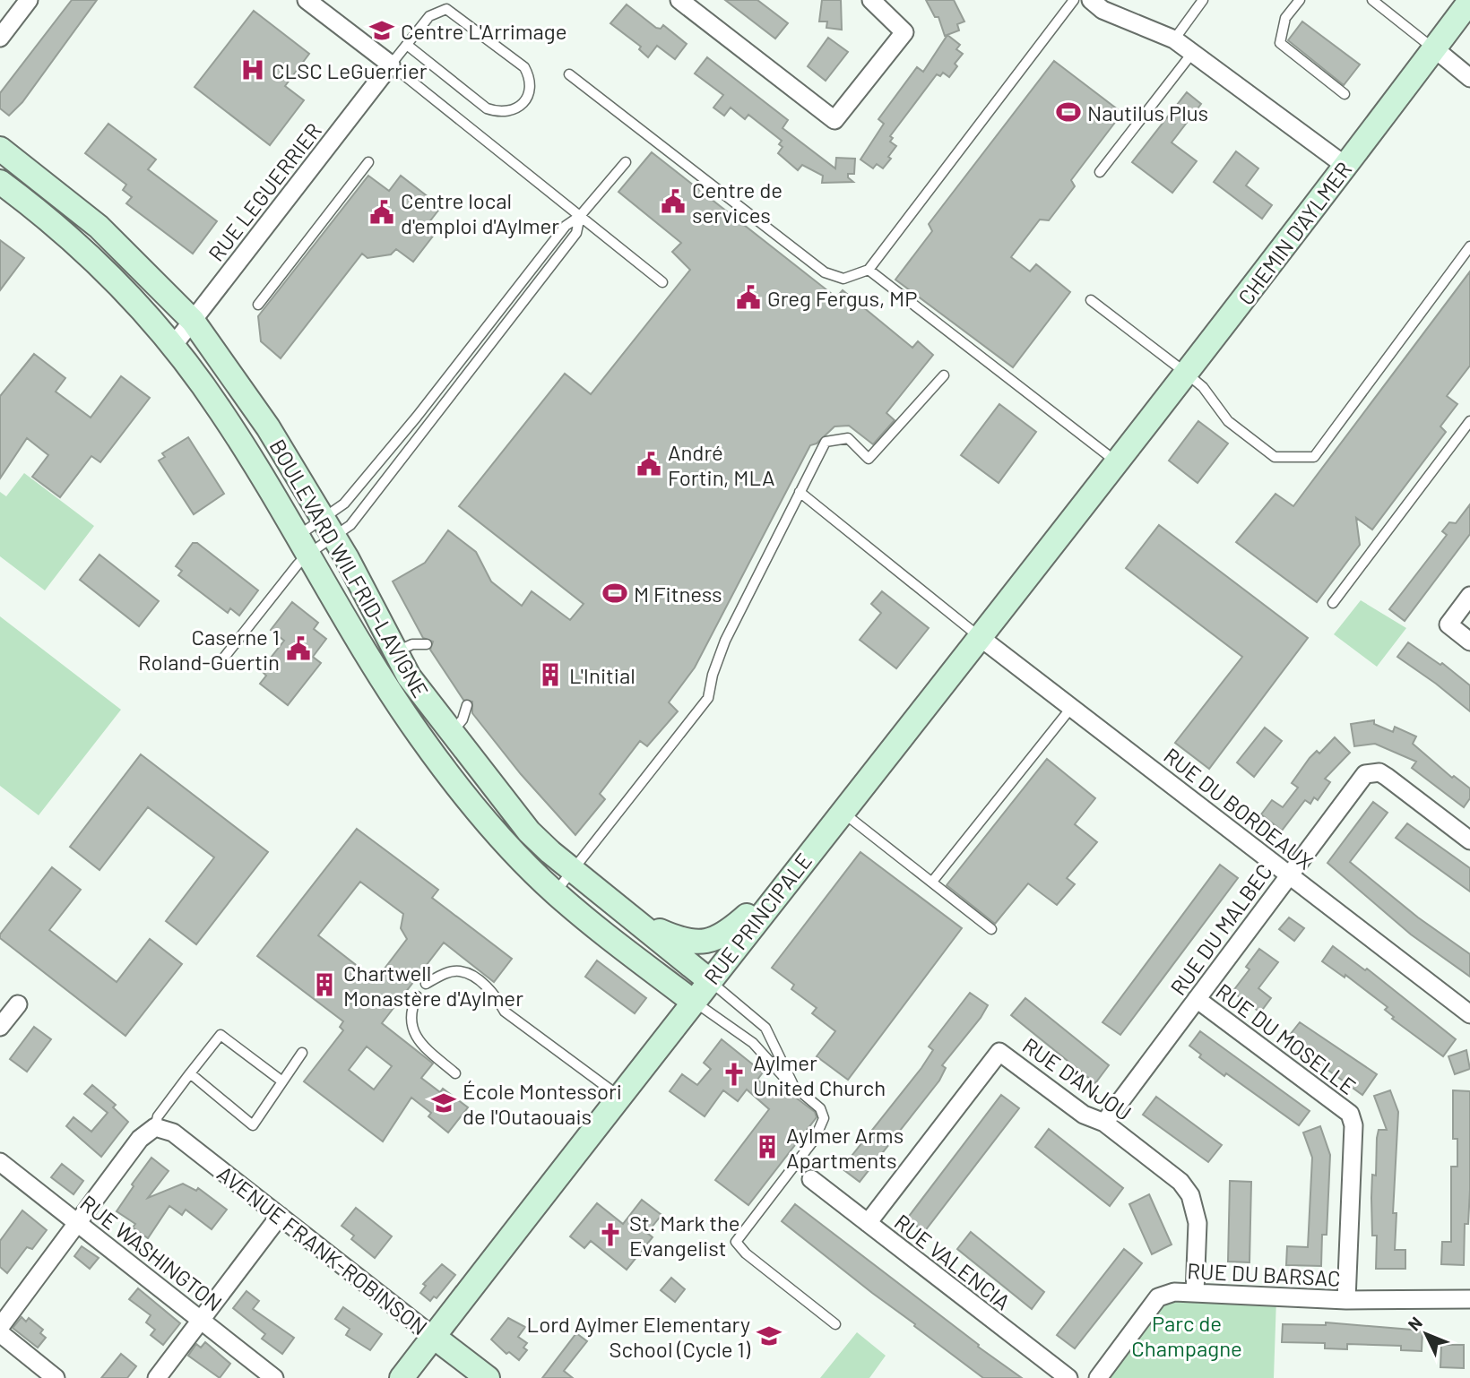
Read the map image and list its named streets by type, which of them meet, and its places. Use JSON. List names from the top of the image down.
{
  "streets": {
    "main road": [
      "CHEMIN D'AYLMER",
      "BOULEVARD WILFRID-LAVIGNE",
      "RUE PRINCIPALE",
      "AVENUE FRANK-ROBINSON"
    ],
    "street": [
      "RUE LEGUERRIER",
      "RUE DU BORDEAUX",
      "RUE DU MALBEC",
      "RUE DU MOSELLE",
      "RUE D'ANJOU",
      "RUE WASHINGTON",
      "RUE VALENCIA",
      "RUE DU BARSAC"
    ]
  },
  "crossings": [
    ["RUE LEGUERRIER", "BOULEVARD WILFRID-LAVIGNE"],
    ["CHEMIN D'AYLMER", "RUE PRINCIPALE"],
    ["BOULEVARD WILFRID-LAVIGNE", "RUE PRINCIPALE"],
    ["RUE DU BORDEAUX", "RUE PRINCIPALE"],
    ["RUE DU BORDEAUX", "RUE DU MALBEC"],
    ["RUE PRINCIPALE", "AVENUE FRANK-ROBINSON"],
    ["RUE DU MALBEC", "RUE DU MOSELLE"],
    ["RUE DU MALBEC", "RUE D'ANJOU"],
    ["RUE DU MOSELLE", "RUE DU BARSAC"],
    ["RUE D'ANJOU", "RUE VALENCIA"],
    ["RUE D'ANJOU", "RUE DU BARSAC"]
  ],
  "parks": ["Parc de Champagne"],
  "places": {
    "school or university": ["Centre L'Arrimage", "École Montessori de l'Outaouais", "Lord Aylmer Elementary School (Cycle 1)"],
    "hospital": ["CLSC LeGuerrier"],
    "sports": ["Nautilus Plus", "M Fitness"],
    "public building": [
      "Centre de services",
      "Centre local d'emploi d'Aylmer",
      "Greg Fergus, MP",
      "André Fortin, MLA",
      "Caserne 1 Roland-Guertin"
    ],
    "building": ["L'Initial", "Chartwell Monastère d'Aylmer", "Aylmer Arms Apartments"],
    "church": ["Aylmer United Church", "St. Mark the Evangelist"]
  },
  "north": "top left"
}
